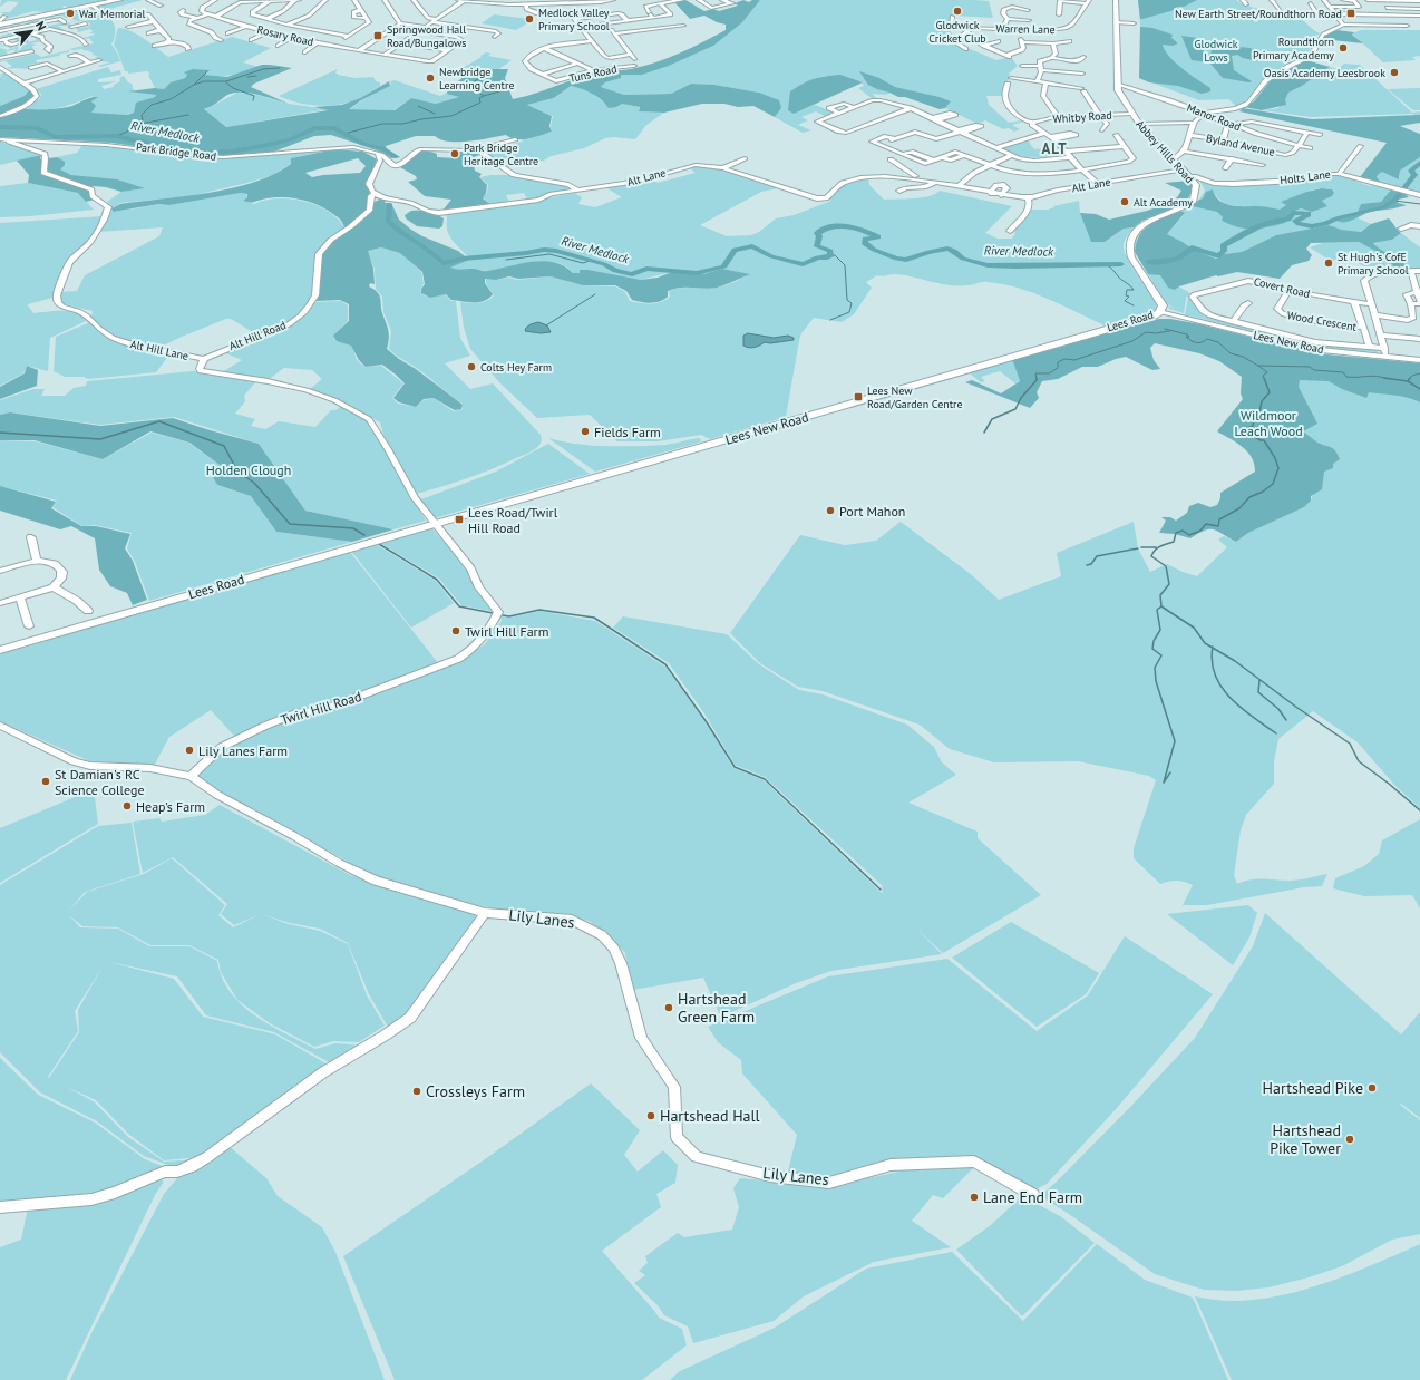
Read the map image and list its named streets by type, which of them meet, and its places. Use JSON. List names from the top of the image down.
{
  "streets": {
    "main road": ["Abbey Hills Road", "Lees Road", "Lees New Road"],
    "street": [
      "Warren Lane",
      "Rosary Road",
      "Tuns Road",
      "Whitby Road",
      "Manor Road",
      "Byland Avenue",
      "Park Bridge Road",
      "Alt Lane",
      "Holts Lane",
      "Covert Road",
      "Wood Crescent",
      "Alt Hill Road",
      "Alt Hill Lane",
      "Twirl Hill Road",
      "Lily Lanes"
    ]
  },
  "crossings": [
    ["Whitby Road", "Abbey Hills Road"],
    ["Manor Road", "Byland Avenue"],
    ["Manor Road", "Abbey Hills Road"],
    ["Park Bridge Road", "Alt Hill Road"],
    ["Park Bridge Road", "Alt Hill Lane"],
    ["Abbey Hills Road", "Alt Lane"],
    ["Abbey Hills Road", "Holts Lane"],
    ["Abbey Hills Road", "Lees Road"],
    ["Abbey Hills Road", "Lees New Road"],
    ["Alt Lane", "Alt Hill Road"],
    ["Covert Road", "Wood Crescent"],
    ["Lees Road", "Lees New Road"],
    ["Lees Road", "Alt Hill Lane"],
    ["Lees Road", "Twirl Hill Road"],
    ["Alt Hill Road", "Alt Hill Lane"],
    ["Lees New Road", "Alt Hill Lane"],
    ["Lees New Road", "Twirl Hill Road"],
    ["Alt Hill Lane", "Twirl Hill Road"],
    ["Twirl Hill Road", "Lily Lanes"]
  ],
  "districts": ["ALT"],
  "water": ["River Medlock"],
  "parks": ["Glodwick Lows", "Wildmoor Leach Wood", "Holden Clough"],
  "places": {
    "other": [
      "Glodwick Cricket Club",
      "War Memorial",
      "Medlock Valley Primary School",
      "Roundthorn Primary Academy",
      "Oasis Academy Leesbrook",
      "Newbridge Learning Centre",
      "Park Bridge Heritage Centre",
      "Alt Academy",
      "St Hugh's CofE Primary School",
      "Colts Hey Farm",
      "Fields Farm",
      "Port Mahon",
      "Twirl Hill Farm",
      "Lily Lanes Farm",
      "St Damian's RC Science College",
      "Heap's Farm",
      "Hartshead Green Farm",
      "Hartshead Pike",
      "Crossleys Farm",
      "Hartshead Hall",
      "Hartshead Pike Tower",
      "Lane End Farm"
    ],
    "transit": [
      "New Earth Street/Roundthorn Road",
      "Springwood Hall Road/Bungalows",
      "Lees New Road/Garden Centre",
      "Lees Road/Twirl Hill Road"
    ]
  },
  "north": "top right"
}
